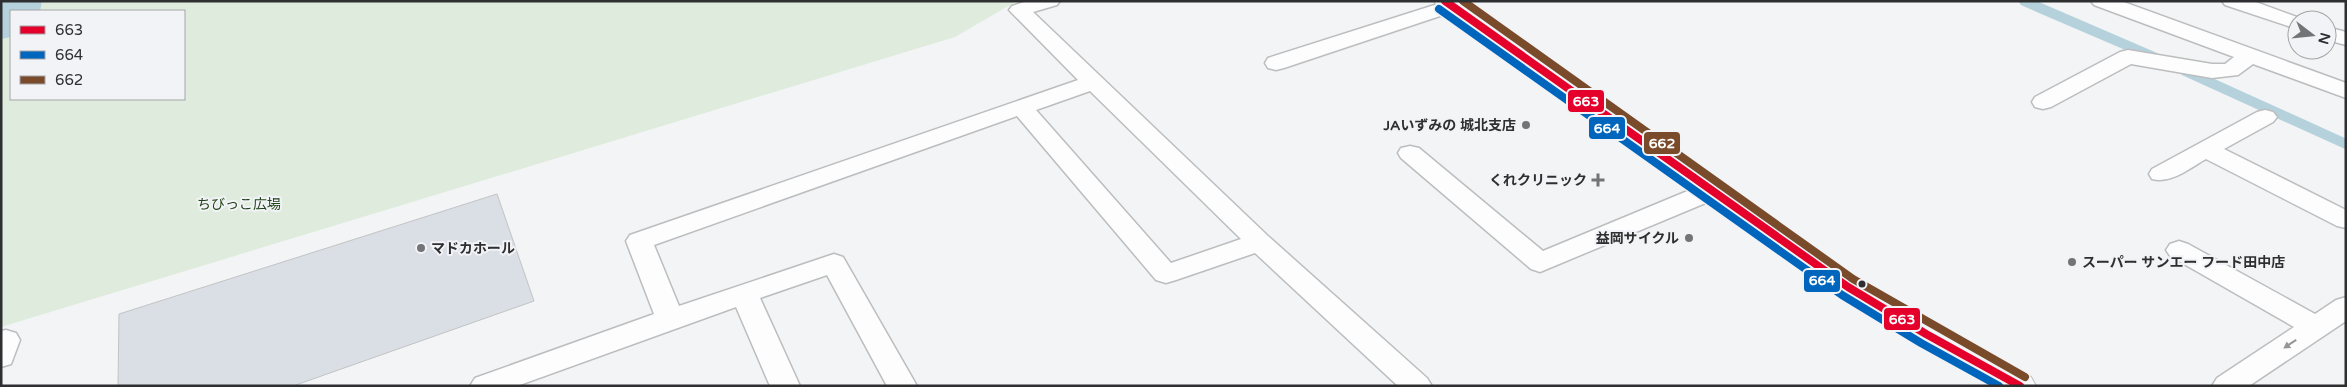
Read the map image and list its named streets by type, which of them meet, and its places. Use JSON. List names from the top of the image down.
{
  "parks": ["ちびっこ広場"],
  "places": {
    "other": [
      "JAいずみの 城北支店",
      "益岡サイクル",
      "マドカホール",
      "スーパー サンエー フード田中店"
    ],
    "health": ["くれクリニック"]
  },
  "lines": ["transit line 663", "transit line 662", "transit line 664"],
  "legend": ["663", "664", "662"],
  "north": "right"
}
